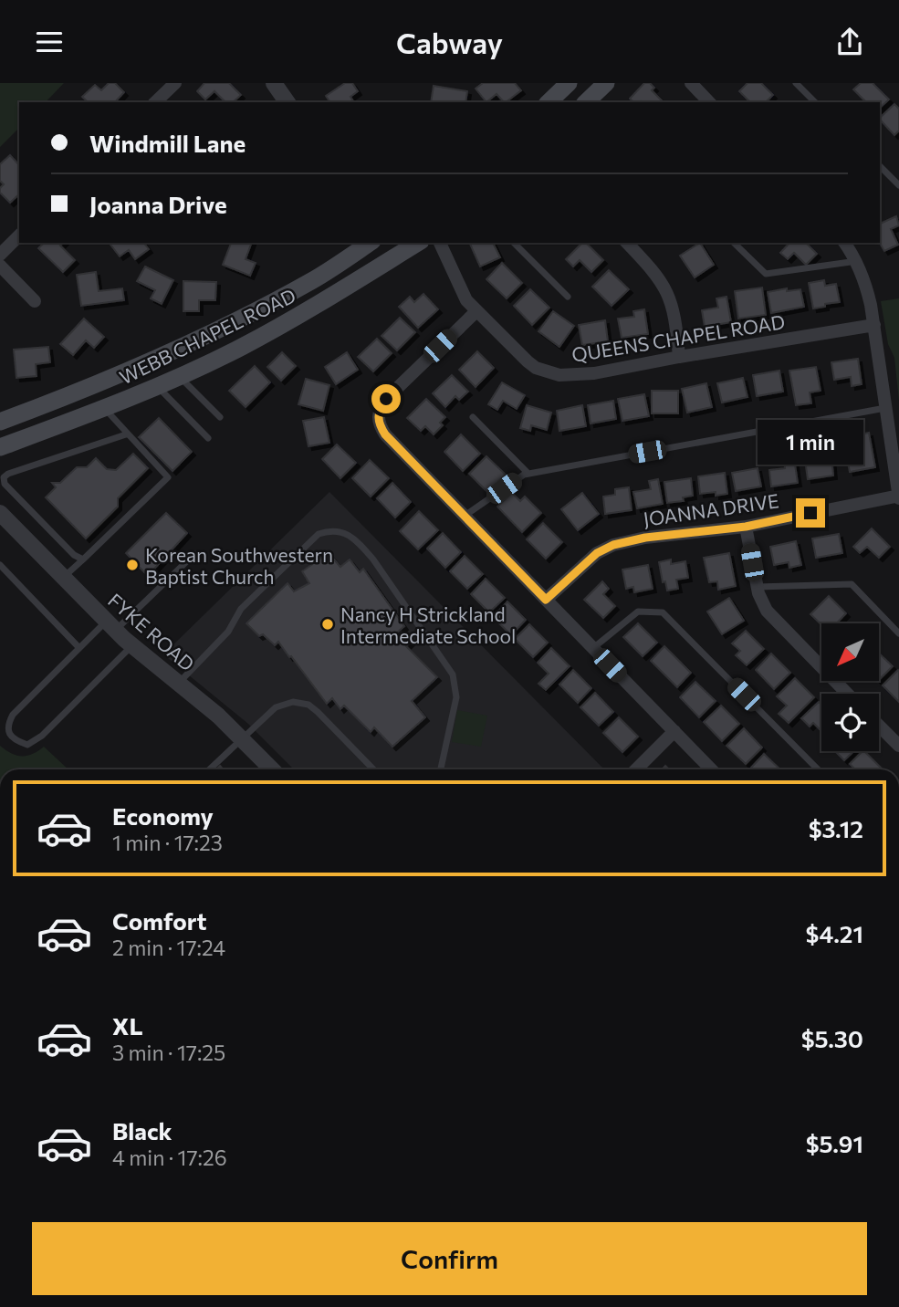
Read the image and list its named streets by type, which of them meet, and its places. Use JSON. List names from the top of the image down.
{
  "streets": {
    "main road": ["WEBB CHAPEL ROAD"],
    "street": ["QUEENS CHAPEL ROAD", "JOANNA DRIVE", "FYKE ROAD"]
  },
  "places": ["Korean Southwestern Baptist Church", "Nancy H Strickland Intermediate School"],
  "north": "bottom left",
  "page": {
    "header": "Cabway",
    "banner": ["Windmill Lane", "Joanna Drive"],
    "bubble": "1 min",
    "list": [
      {
        "name": "Economy",
        "note": "1 min · 17:23",
        "value": "$3.12"
      },
      {
        "name": "Comfort",
        "note": "2 min · 17:24",
        "value": "$4.21"
      },
      {
        "name": "XL",
        "note": "3 min · 17:25",
        "value": "$5.30"
      },
      {
        "name": "Black",
        "note": "4 min · 17:26",
        "value": "$5.91"
      }
    ],
    "buttons": "Confirm"
  }
}
